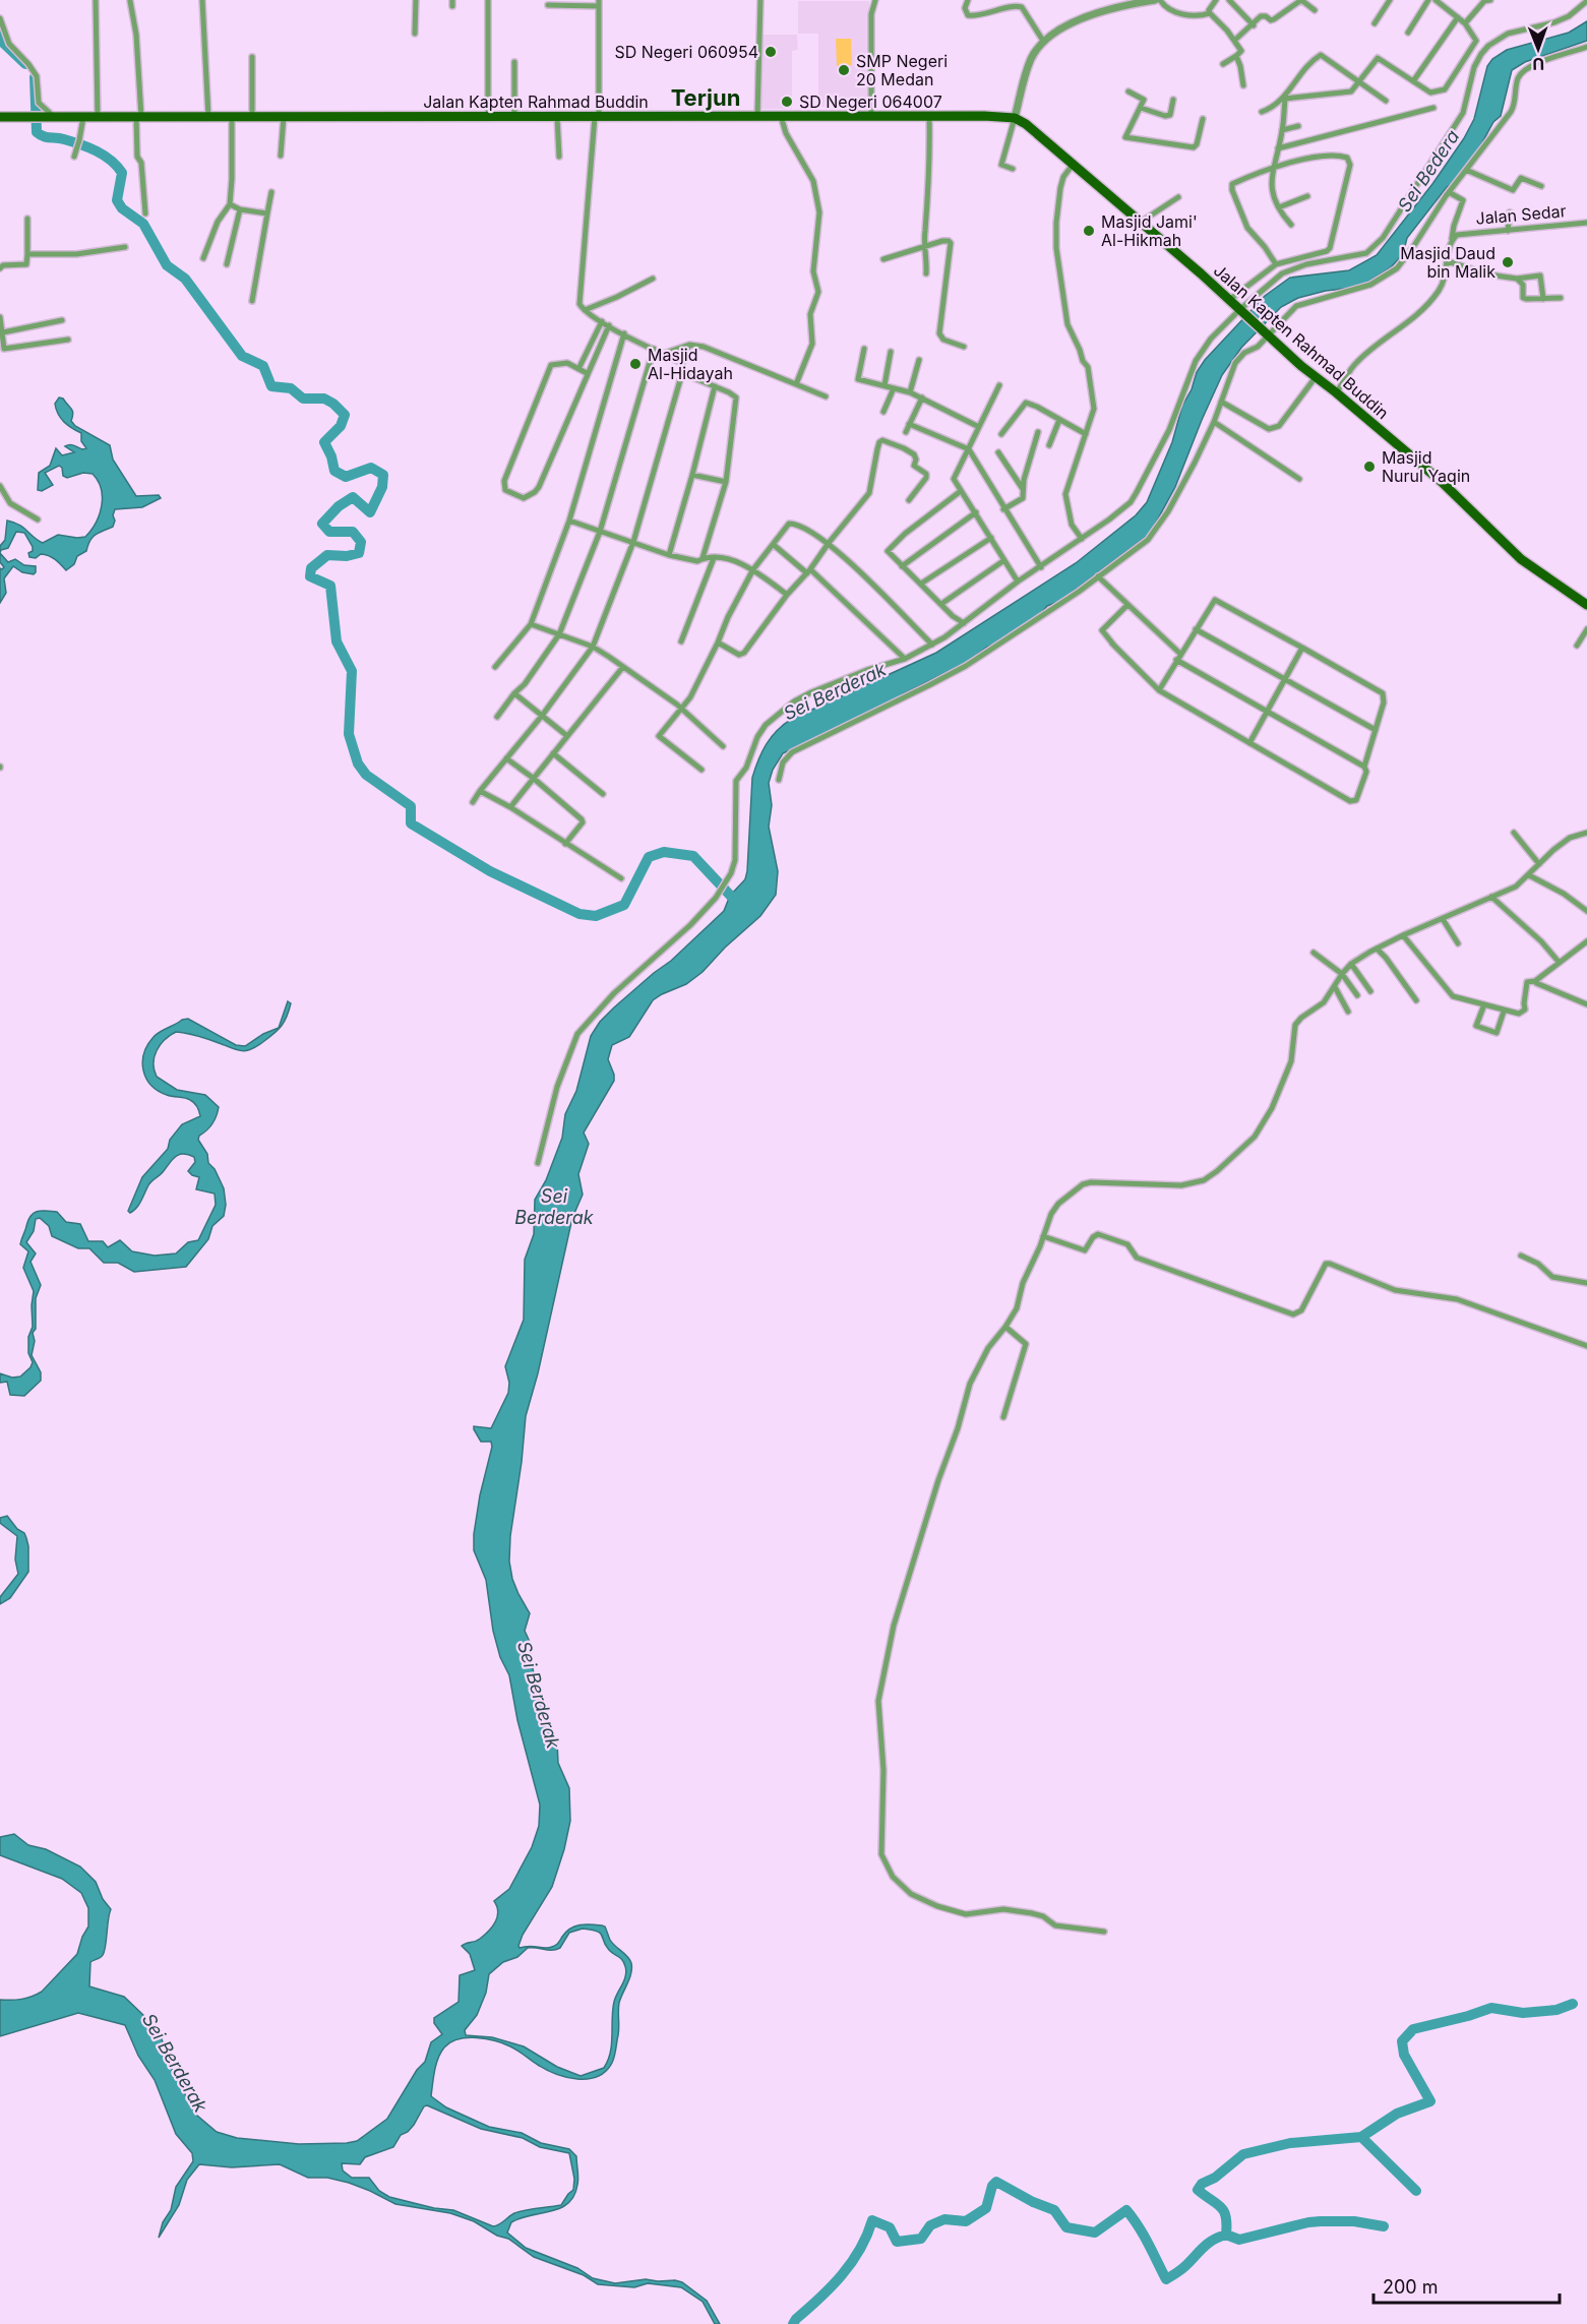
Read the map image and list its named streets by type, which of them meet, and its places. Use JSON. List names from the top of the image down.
{
  "streets": {
    "main road": ["Jalan Kapten Rahmad Buddin"],
    "street": ["Jalan Sedar"]
  },
  "districts": ["Terjun"],
  "water": ["Sei Bedera", "Sei Berderak"],
  "places": [
    "SD Negeri 060954",
    "SMP Negeri 20 Medan",
    "SD Negeri 064007",
    "Masjid Jami' Al-Hikmah",
    "Masjid Daud bin Malik",
    "Masjid Al-Hidayah",
    "Masjid Nurul Yaqin"
  ],
  "scale_bar": "200 m",
  "north": "bottom"
}
